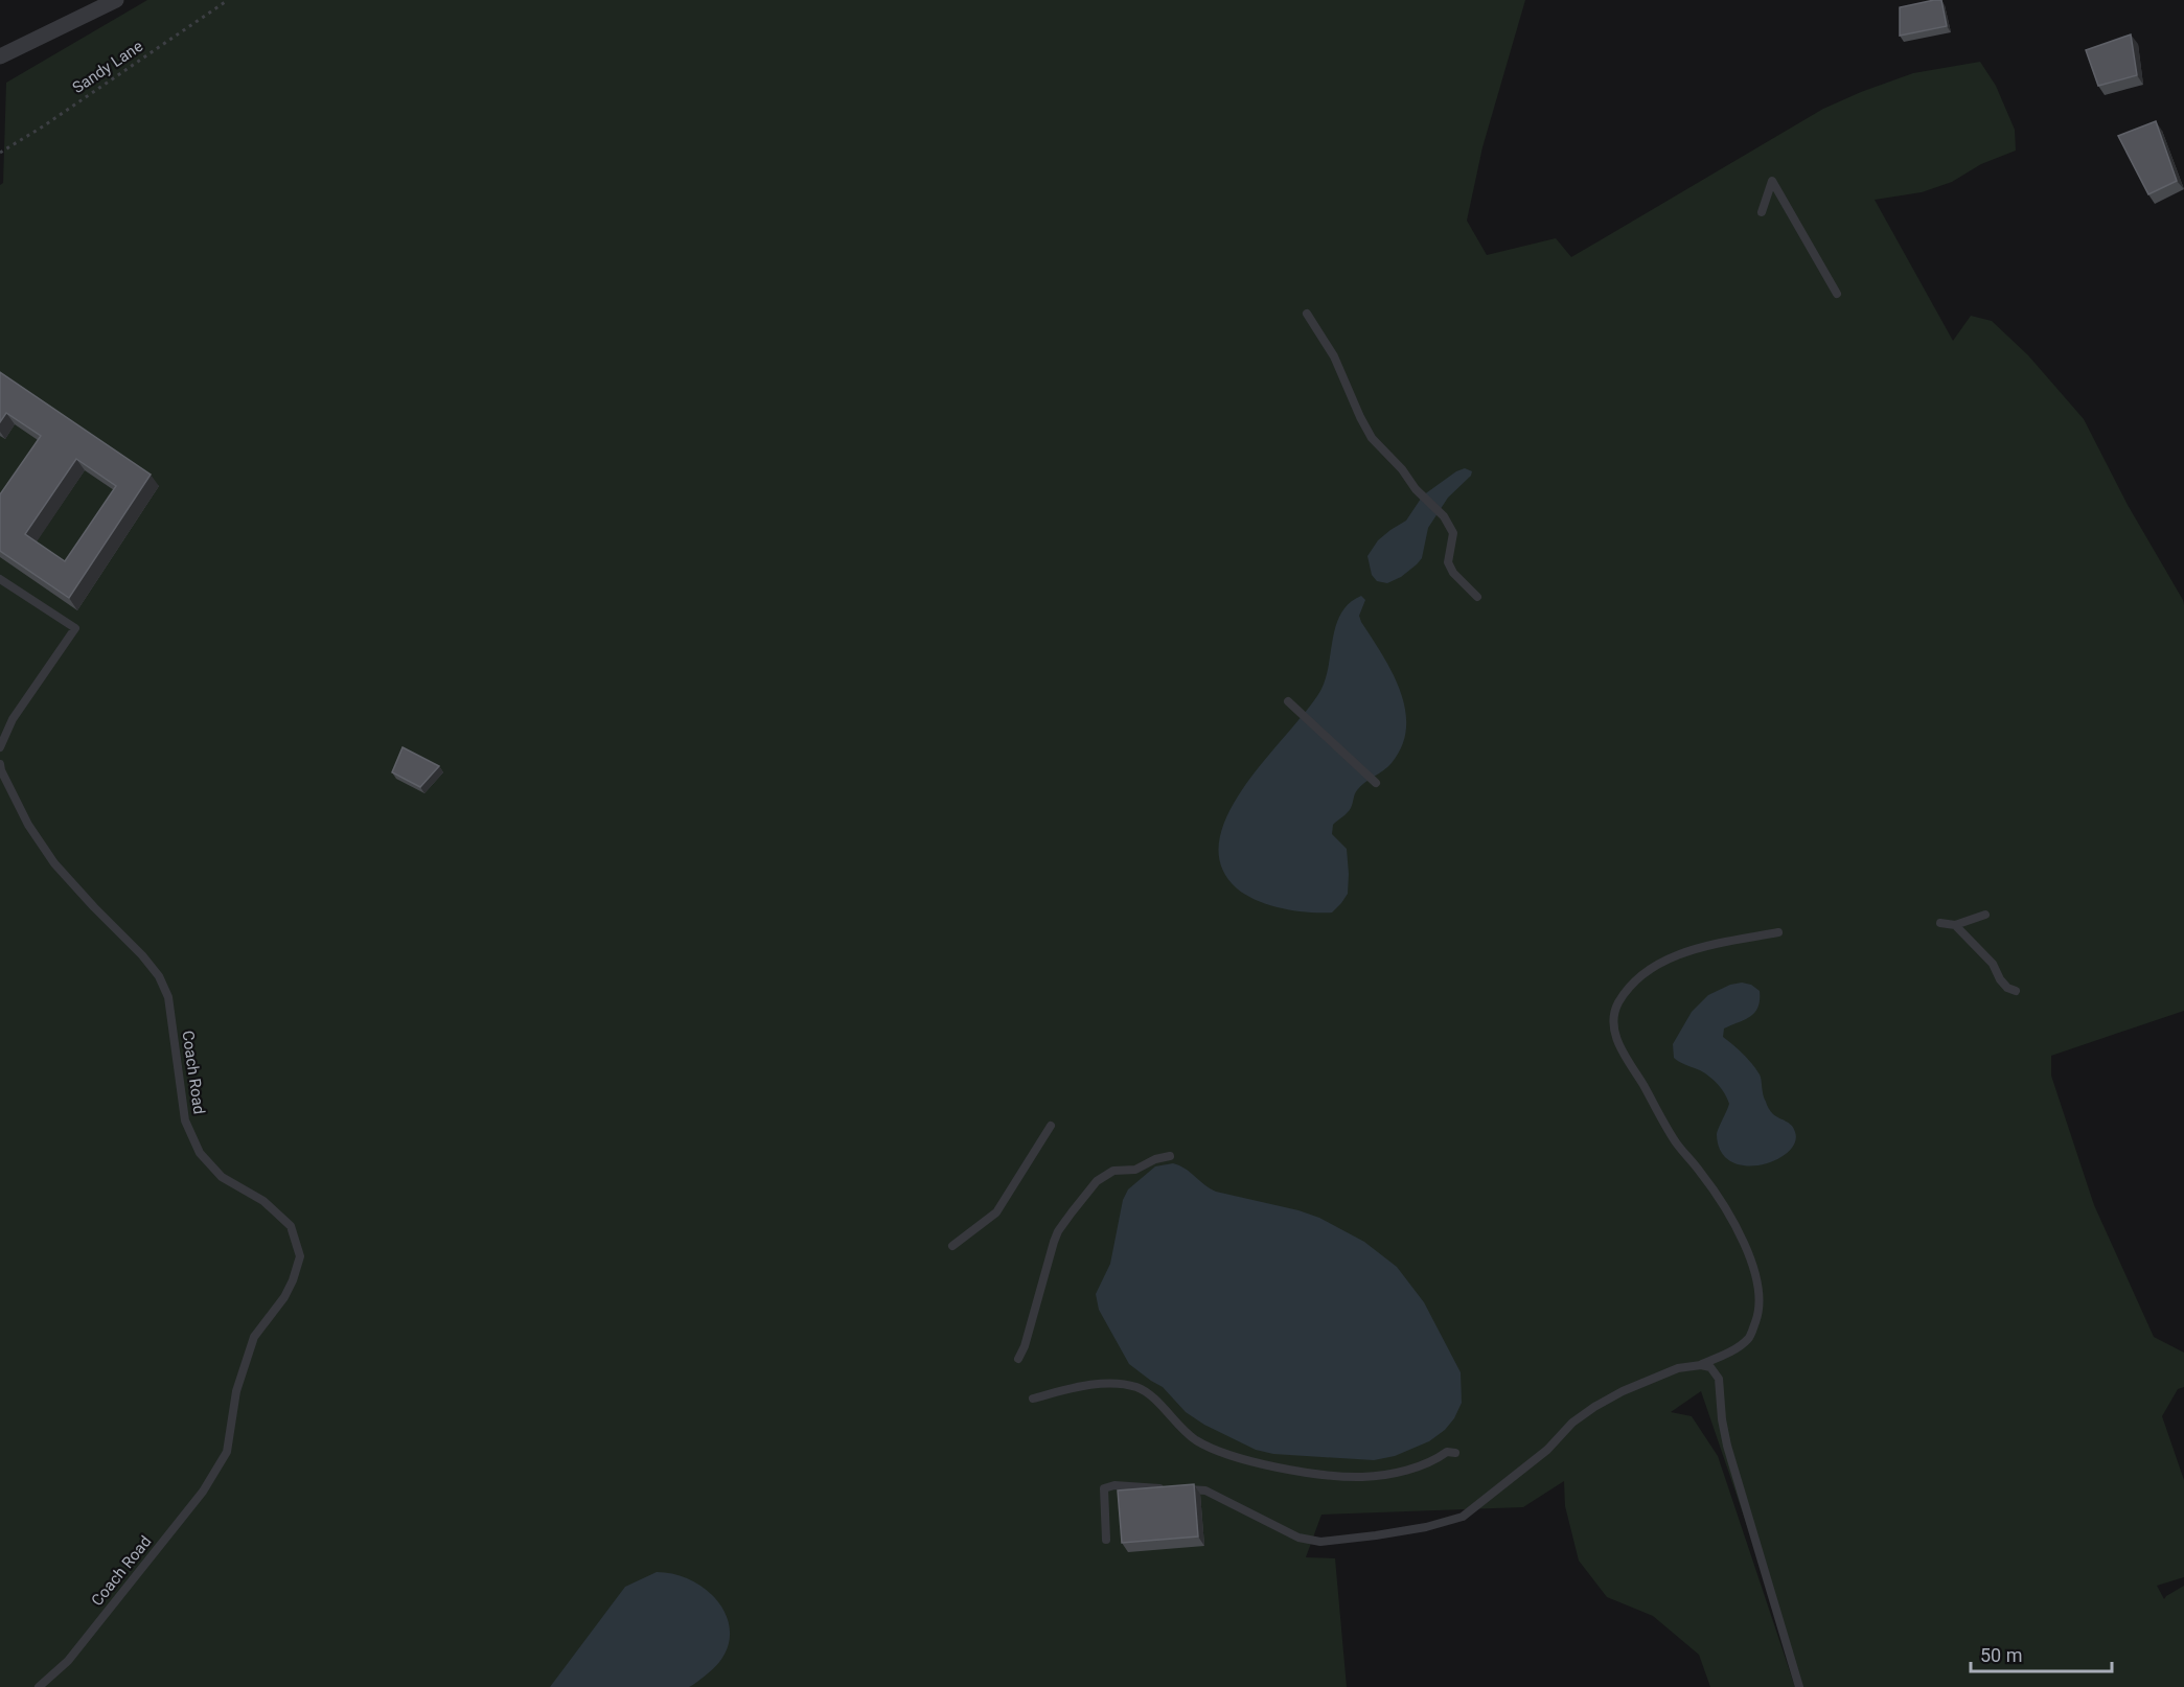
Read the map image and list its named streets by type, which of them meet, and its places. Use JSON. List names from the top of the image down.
{
  "streets": {
    "lane": ["Coach Road"],
    "path": ["Sandy Lane"]
  },
  "scale_bar": "50 m"
}
